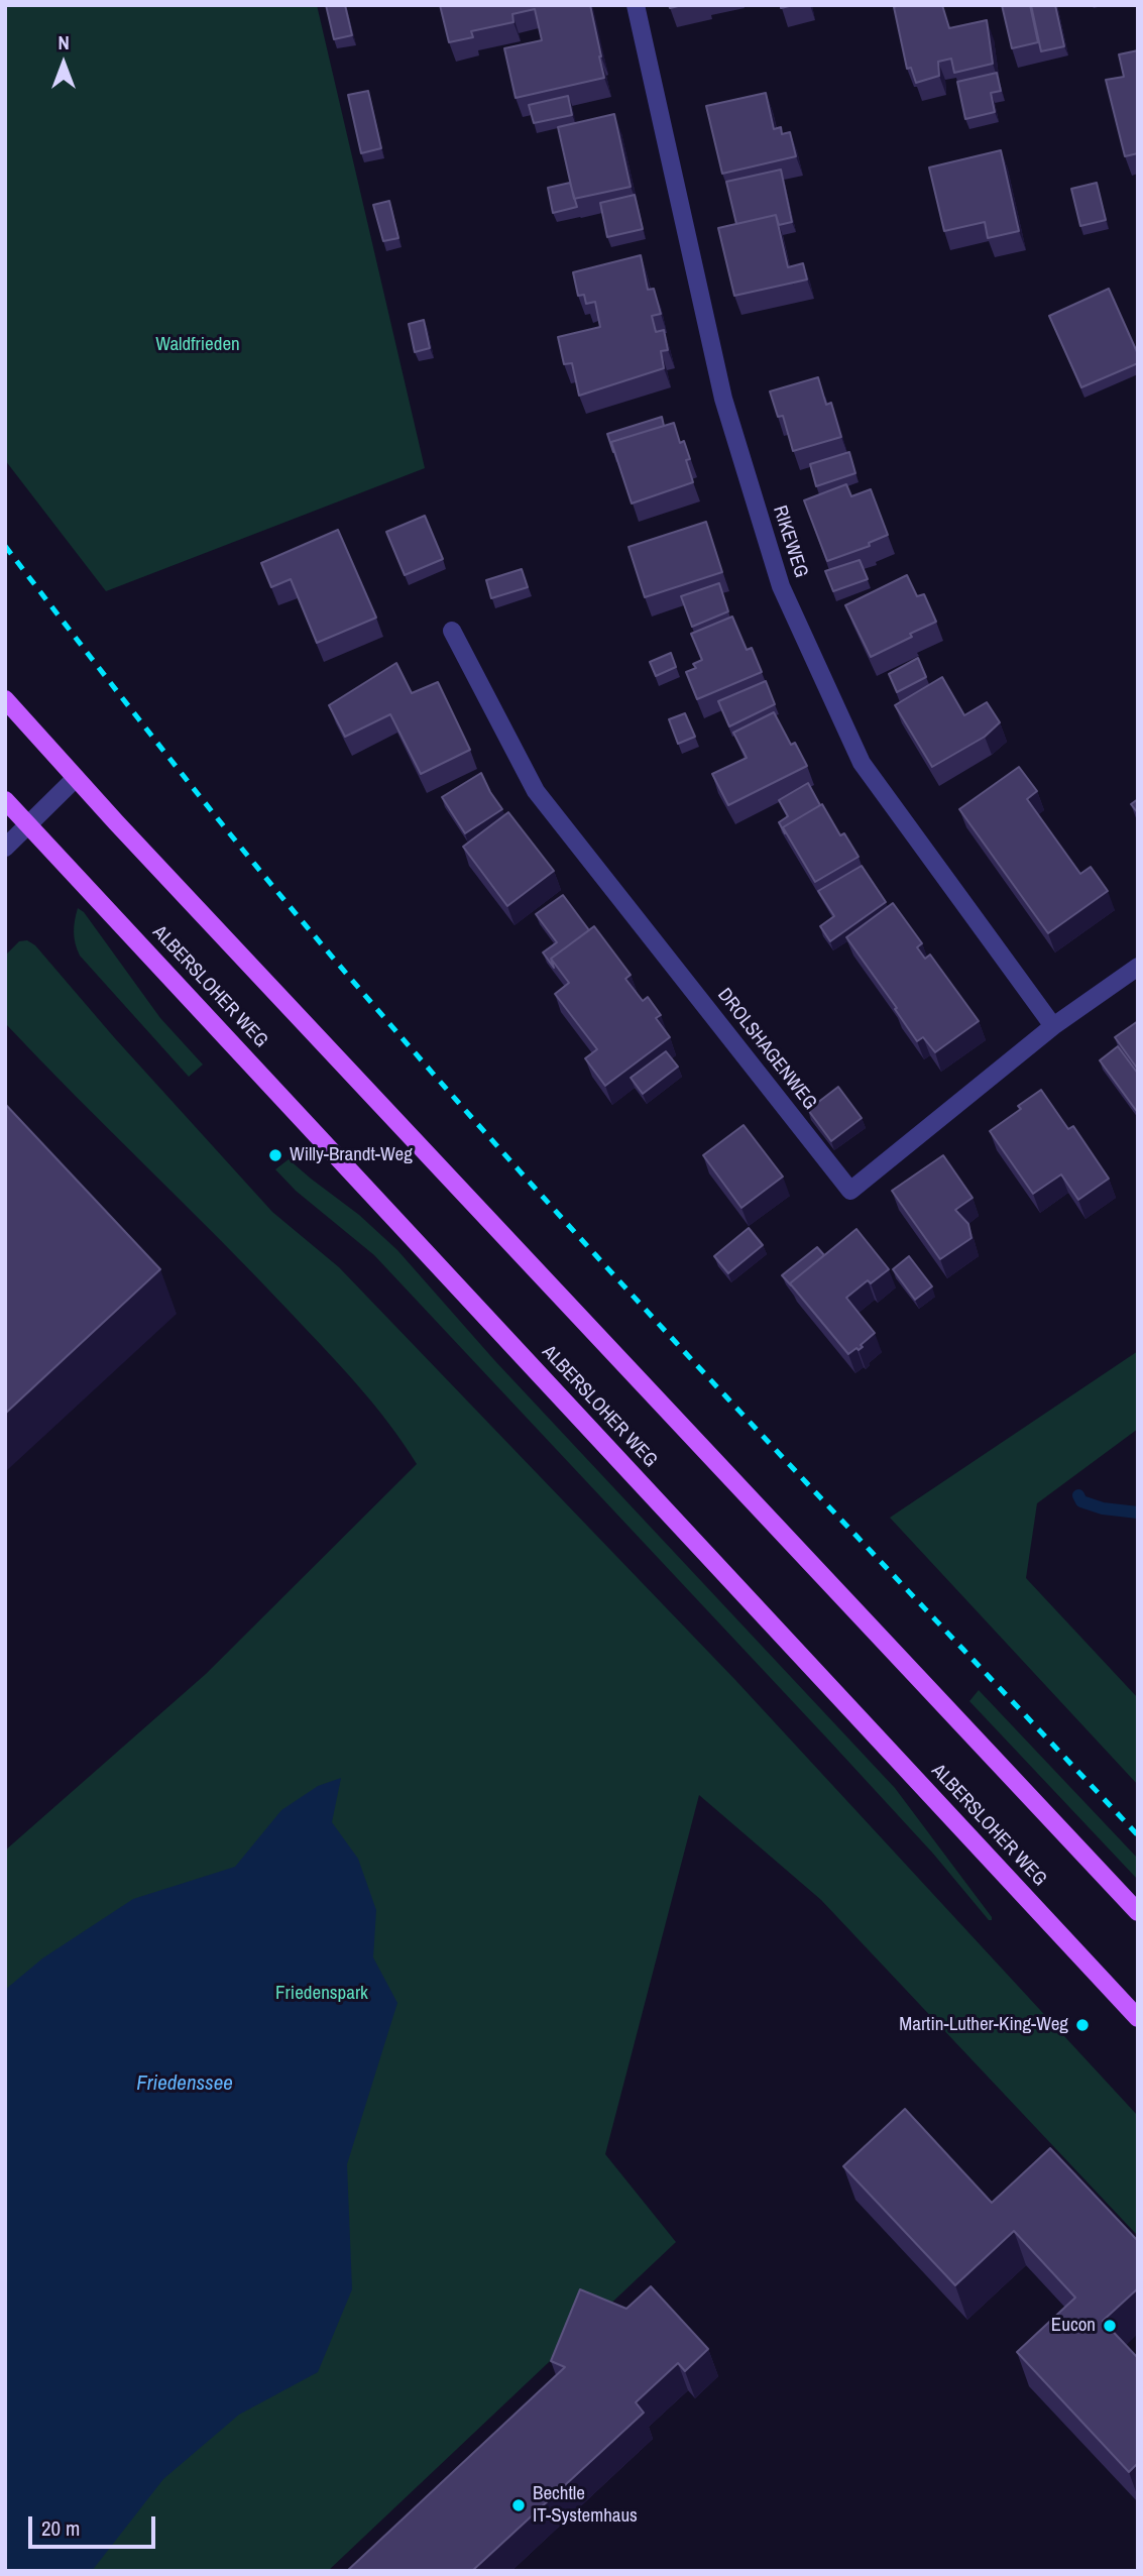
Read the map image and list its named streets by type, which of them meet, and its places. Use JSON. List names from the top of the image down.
{
  "streets": {
    "main road": ["ALBERSLOHER WEG"],
    "street": ["RIKEWEG", "DROLSHAGENWEG"]
  },
  "crossings": [
    ["RIKEWEG", "DROLSHAGENWEG"]
  ],
  "water": ["Friedenssee"],
  "parks": ["Waldfrieden", "Friedenspark"],
  "places": [
    "Willy-Brandt-Weg",
    "Martin-Luther-King-Weg",
    "Eucon",
    "Bechtle IT-Systemhaus"
  ],
  "scale_bar": "20 m",
  "north": "top"
}
